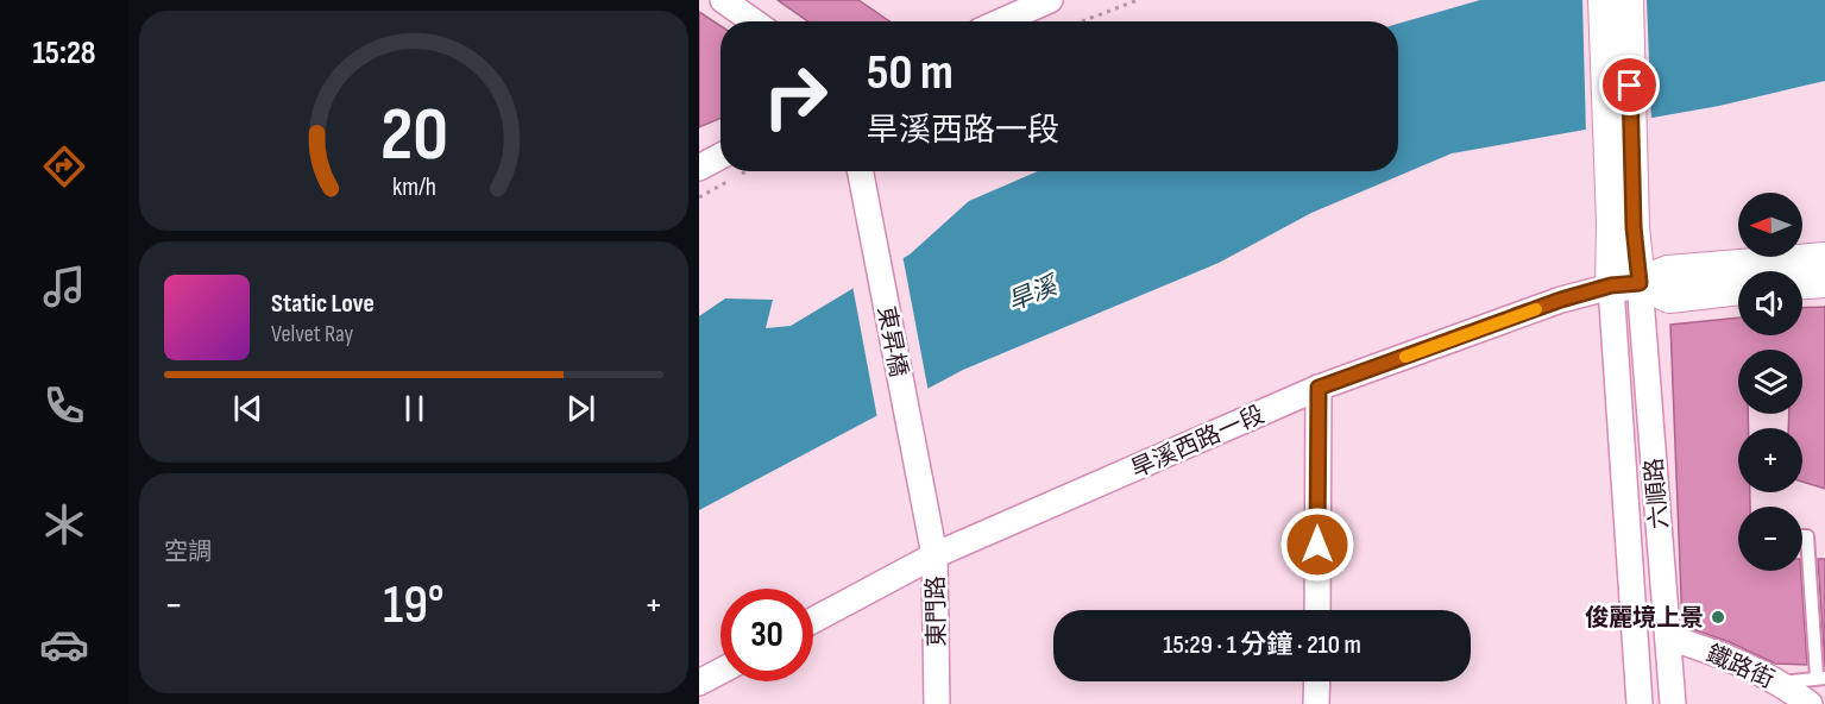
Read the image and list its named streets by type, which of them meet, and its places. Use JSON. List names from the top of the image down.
{
  "streets": {
    "street": [
      "東昇橋",
      "旱溪西路一段",
      "六順路",
      "東門路",
      "鐵路街"
    ]
  },
  "crossings": [
    ["東昇橋", "東門路"],
    ["旱溪西路一段", "六順路"],
    ["旱溪西路一段", "東門路"],
    ["六順路", "鐵路街"]
  ],
  "water": ["旱溪"],
  "places": ["俊麗境上景"],
  "north": "left",
  "page": {
    "tabs": "15:28",
    "turn": ["50 m", "旱溪西路一段"],
    "map_buttons": ["+", "−"],
    "song": ["Static Love", "Velvet Ray"],
    "tile": "空調",
    "heat": ["−", "19°", "+"],
    "limit": "30",
    "trip": "15:29 · 1 分鐘 · 210 m",
    "gauge": ["20", "km/h"]
  }
}
